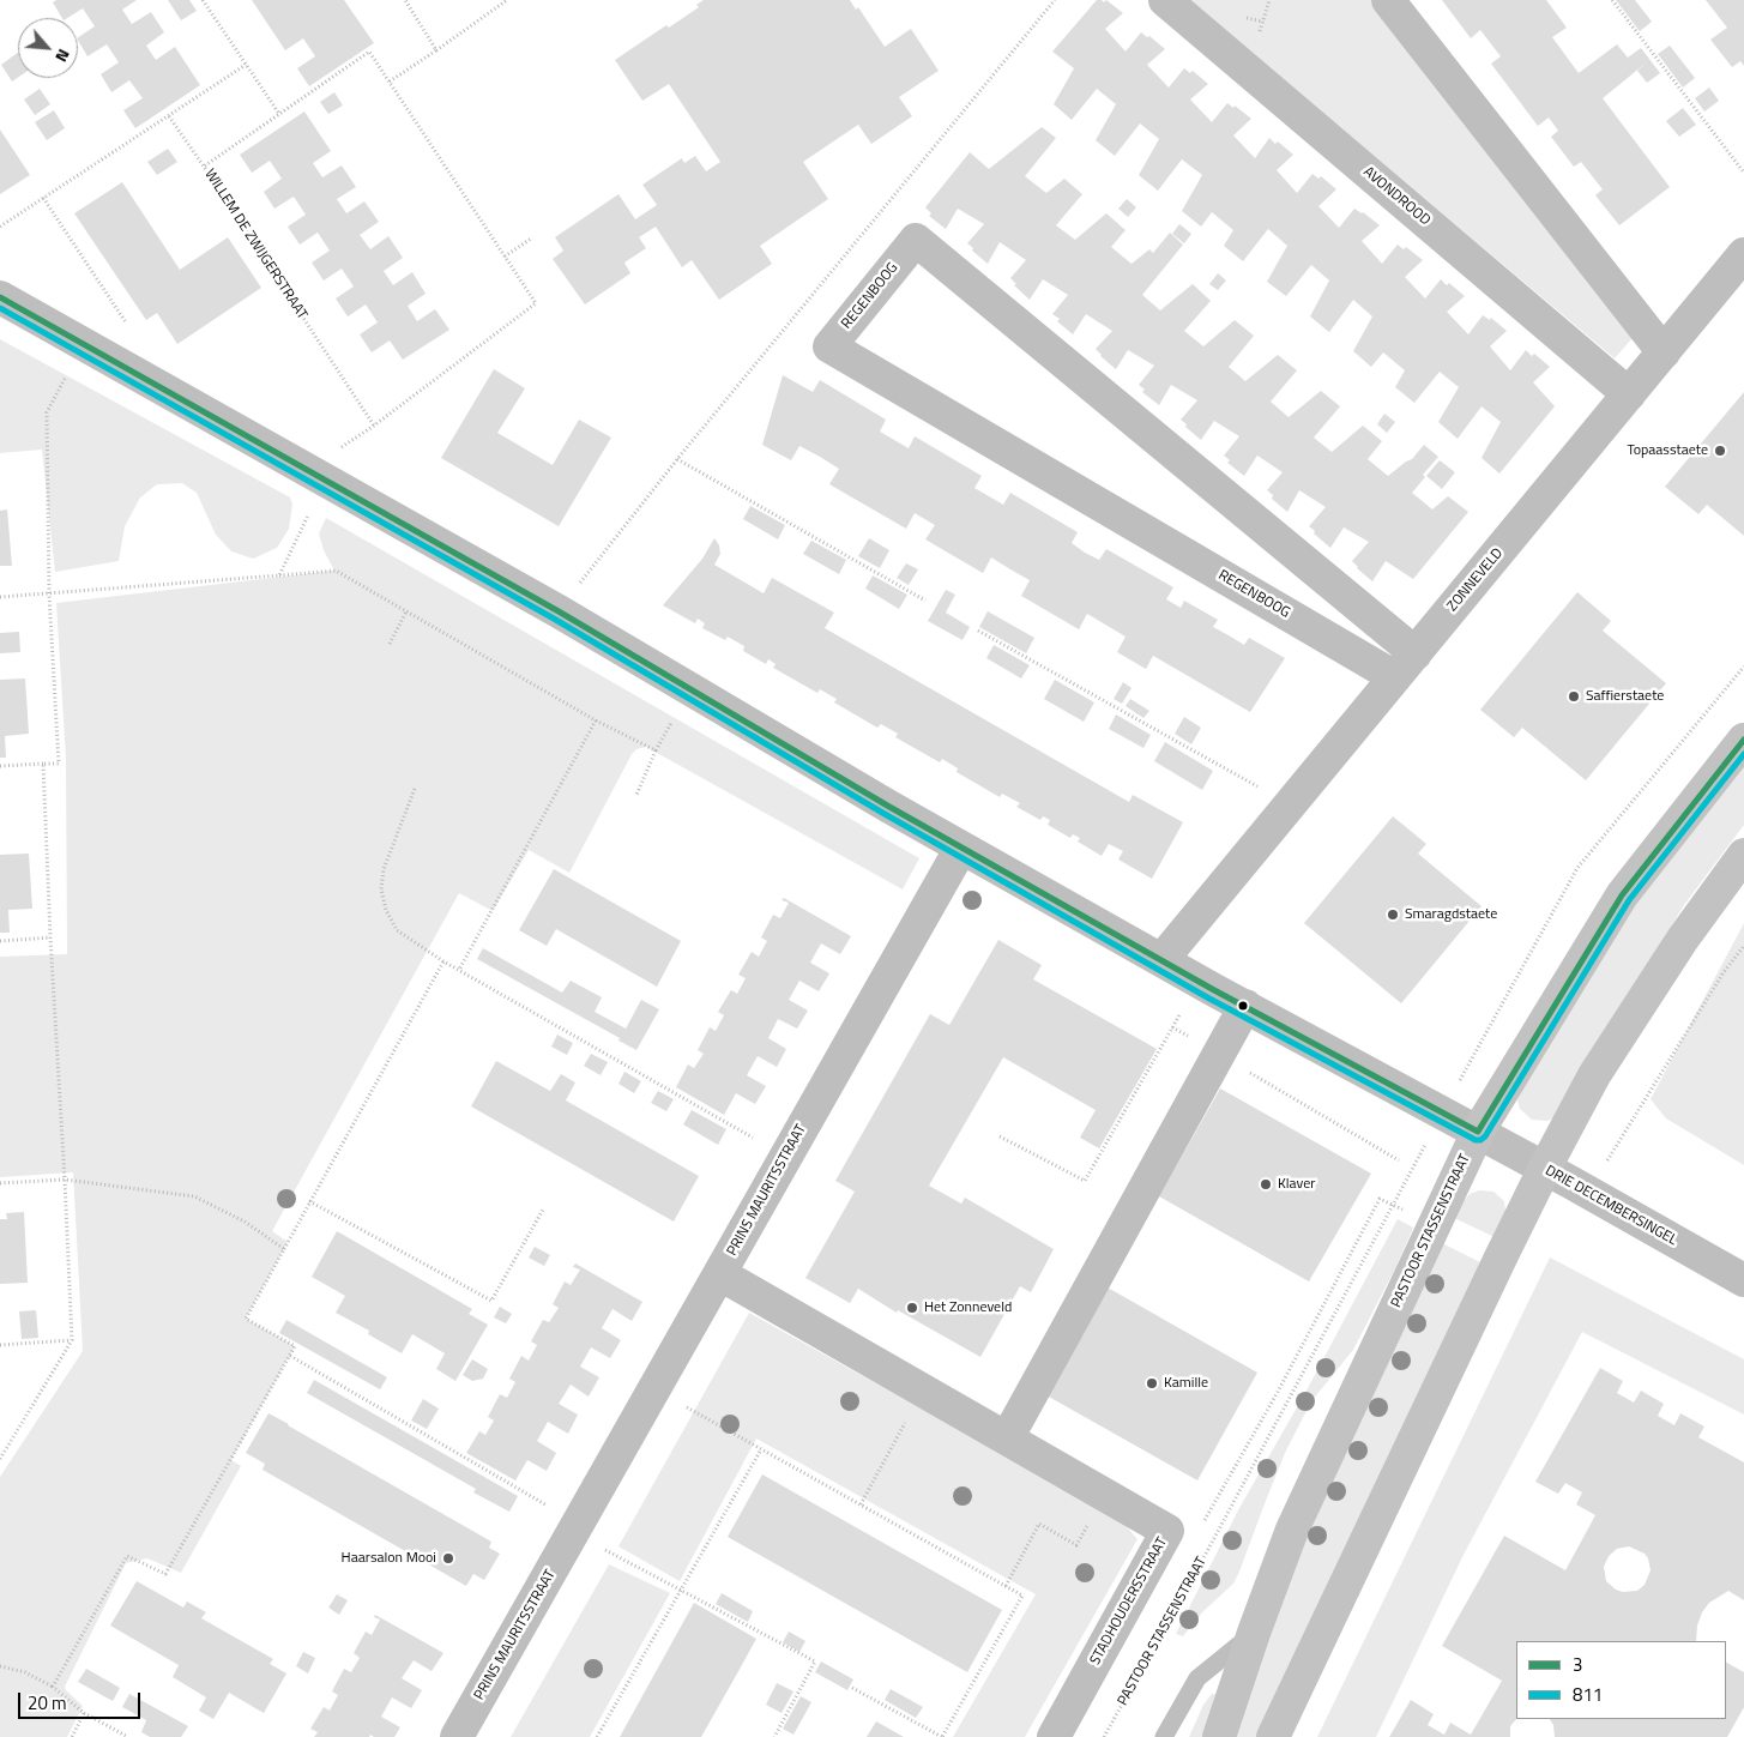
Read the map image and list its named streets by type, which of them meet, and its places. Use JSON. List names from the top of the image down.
{
  "streets": {
    "street": [
      "AVONDROOD",
      "REGENBOOG",
      "ZONNEVELD",
      "PRINS MAURITSSTRAAT",
      "DRIE DECEMBERSINGEL",
      "PASTOOR STASSENSTRAAT",
      "STADHOUDERSSTRAAT"
    ],
    "path": ["WILLEM DE ZWIJGERSTRAAT"]
  },
  "crossings": [
    ["AVONDROOD", "ZONNEVELD"],
    ["REGENBOOG", "ZONNEVELD"],
    ["PRINS MAURITSSTRAAT", "STADHOUDERSSTRAAT"],
    ["DRIE DECEMBERSINGEL", "PASTOOR STASSENSTRAAT"]
  ],
  "places": [
    "Topaasstaete",
    "Saffierstaete",
    "Smaragdstaete",
    "Klaver",
    "Het Zonneveld",
    "Kamille",
    "Haarsalon Mooi"
  ],
  "lines": ["transit line 3", "transit line 811"],
  "legend": ["3", "811"],
  "scale_bar": "20 m",
  "north": "bottom right"
}
